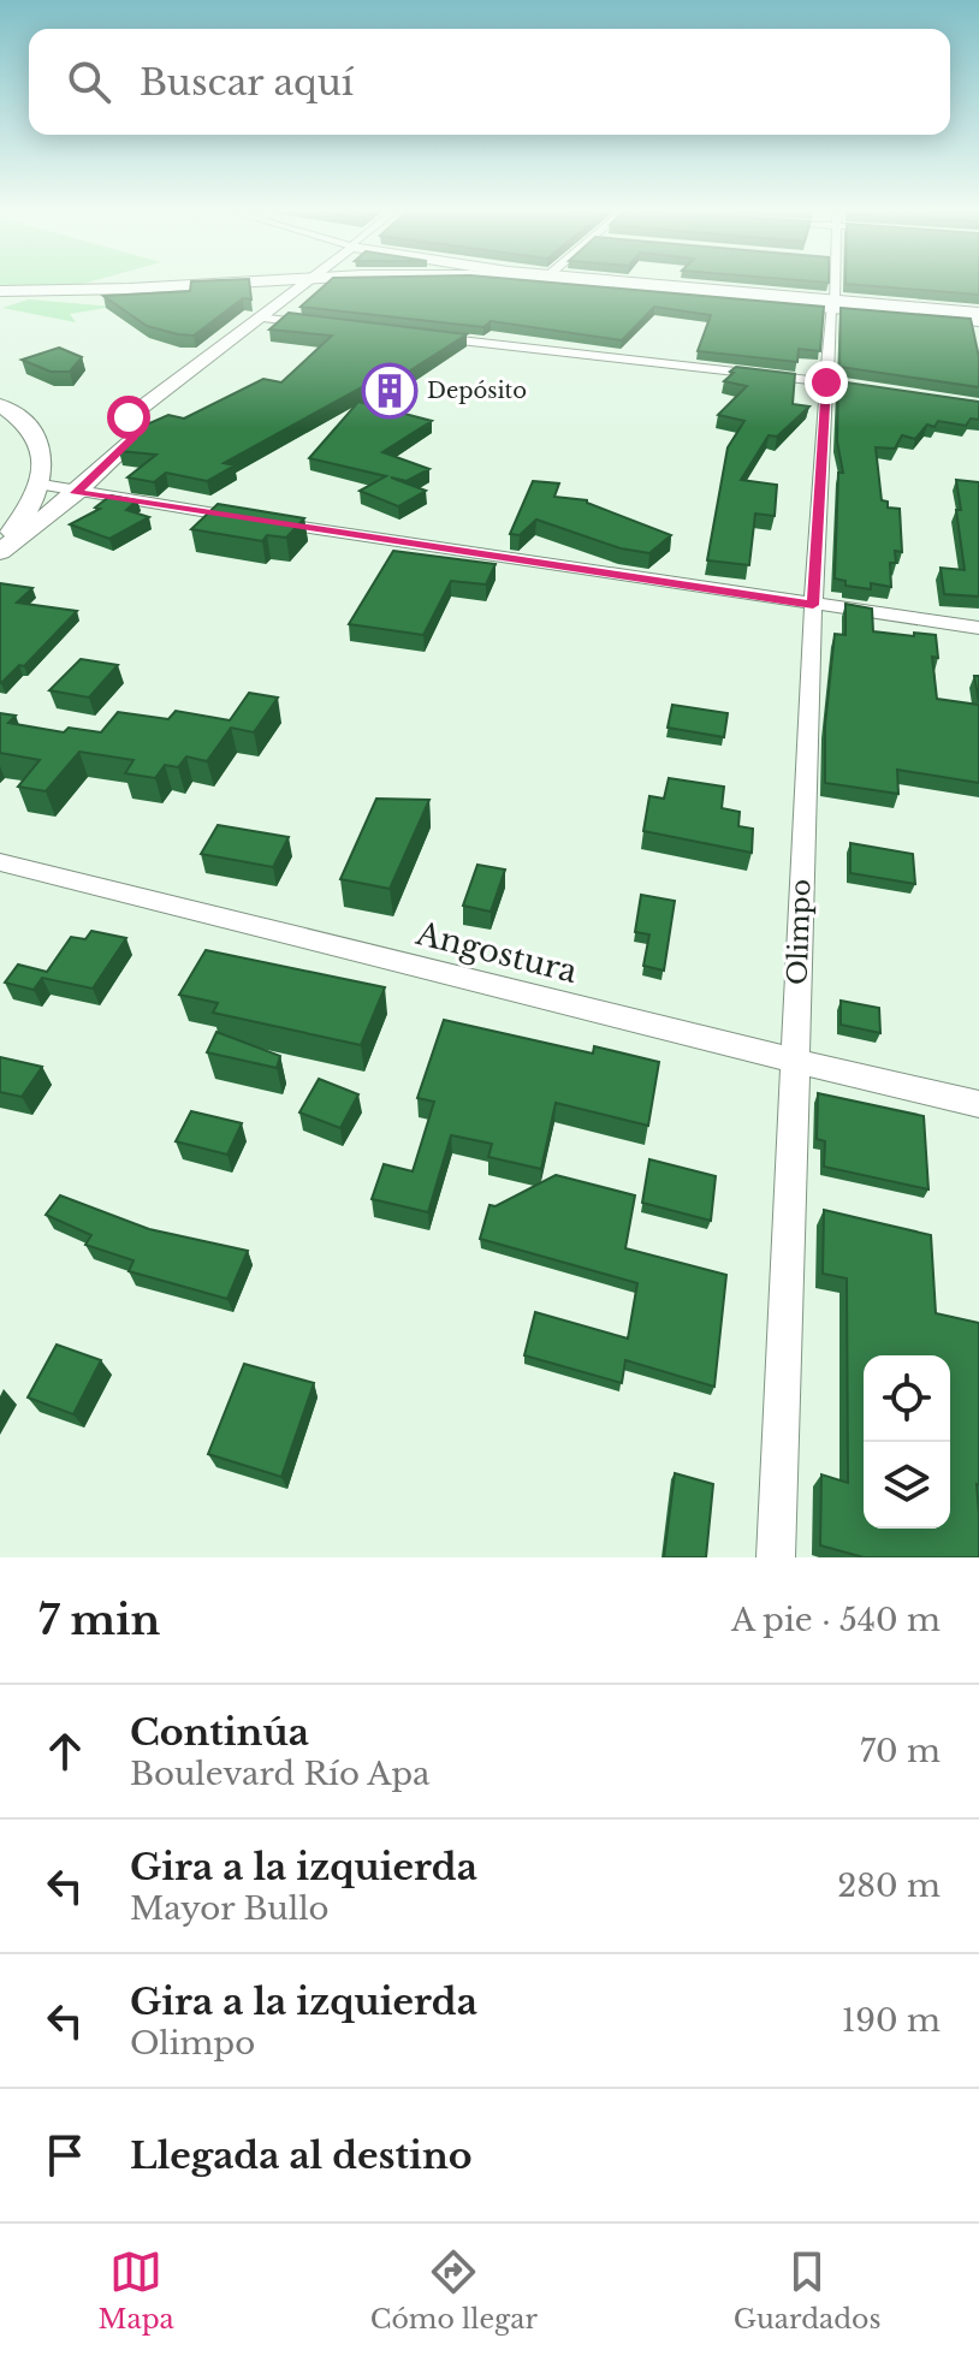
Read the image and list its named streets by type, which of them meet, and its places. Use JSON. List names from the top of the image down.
{
  "streets": {
    "street": ["Olimpo", "Angostura"]
  },
  "crossings": [
    ["Olimpo", "Angostura"]
  ],
  "places": {
    "building": ["Depósito"]
  },
  "page": {
    "search": "Buscar aquí",
    "heading": ["7 min", "A pie · 540 m"],
    "list": [
      ["Continúa", "Boulevard Río Apa", "70 m"],
      ["Gira a la izquierda", "Mayor Bullo", "280 m"],
      ["Gira a la izquierda", "Olimpo", "190 m"],
      "Llegada al destino"
    ],
    "nav": ["Mapa", "Cómo llegar", "Guardados"]
  }
}
